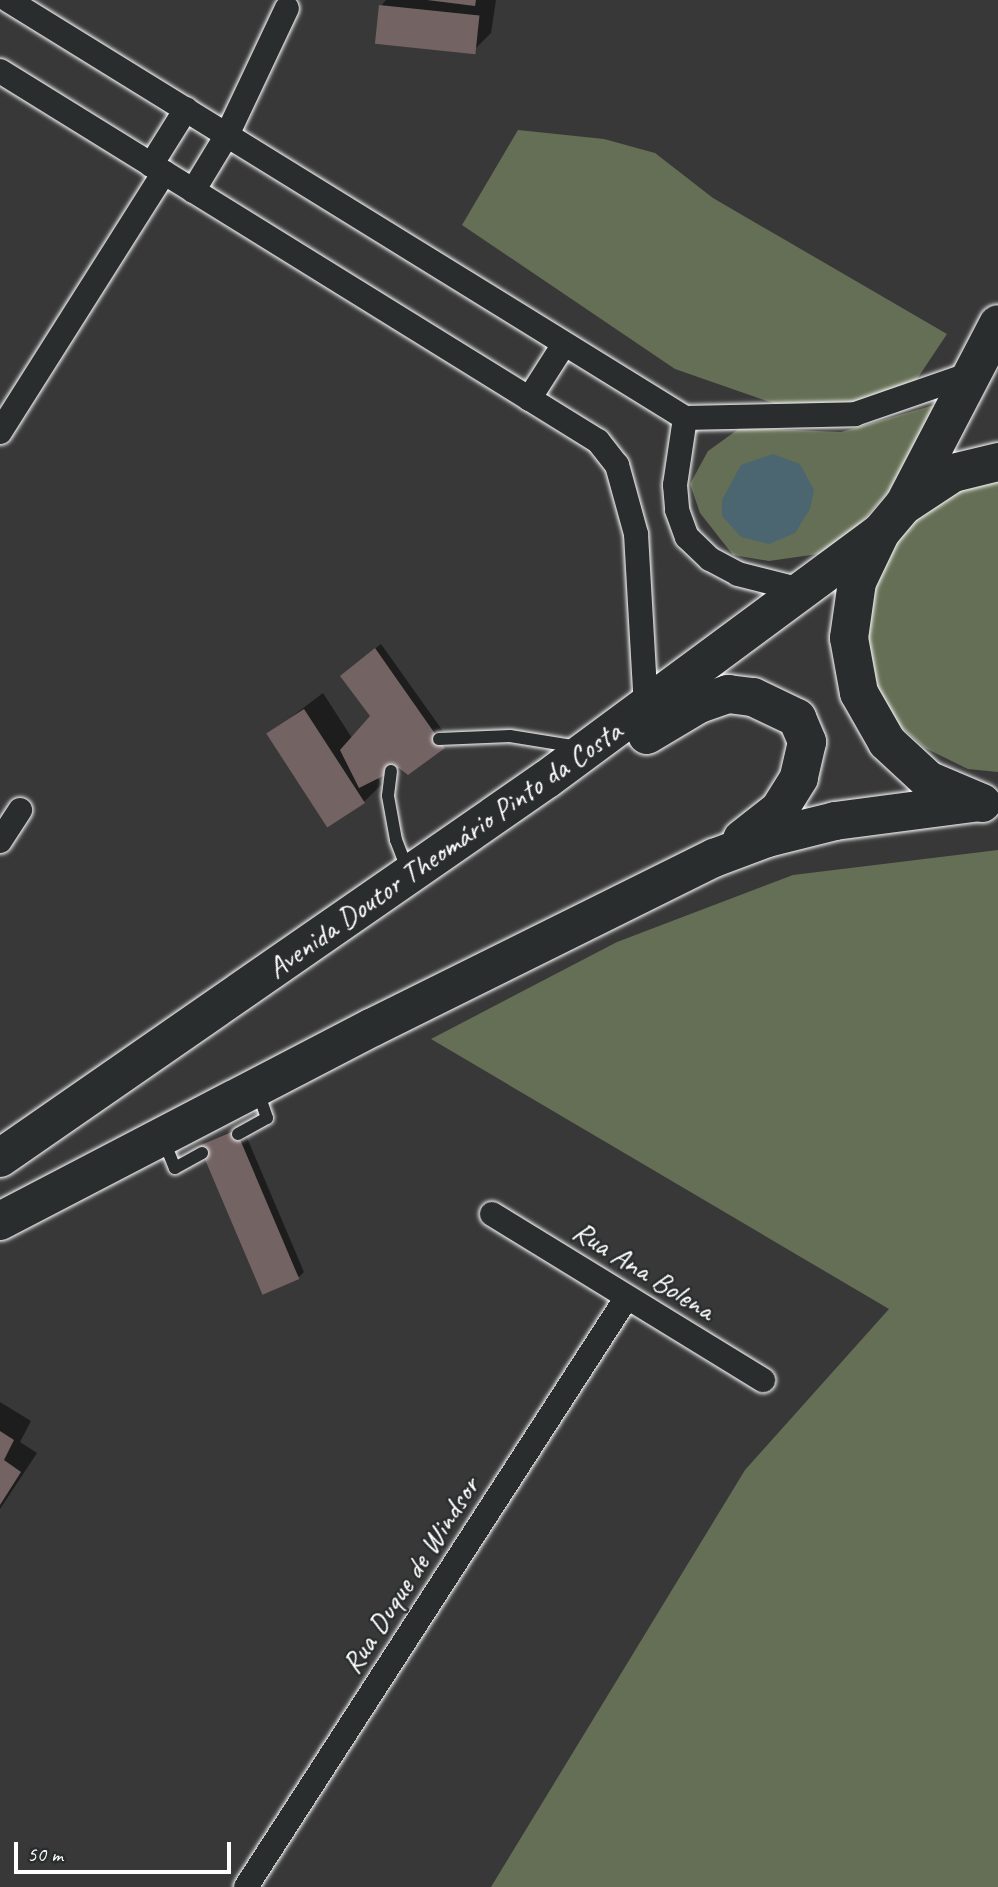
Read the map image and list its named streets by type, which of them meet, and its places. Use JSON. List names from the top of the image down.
{
  "streets": {
    "main road": ["Avenida Doutor Theomário Pinto da Costa"],
    "street": ["Rua Ana Bolena", "Rua Duque de Windsor"]
  },
  "crossings": [
    ["Rua Ana Bolena", "Rua Duque de Windsor"]
  ],
  "scale_bar": "50 m"
}
